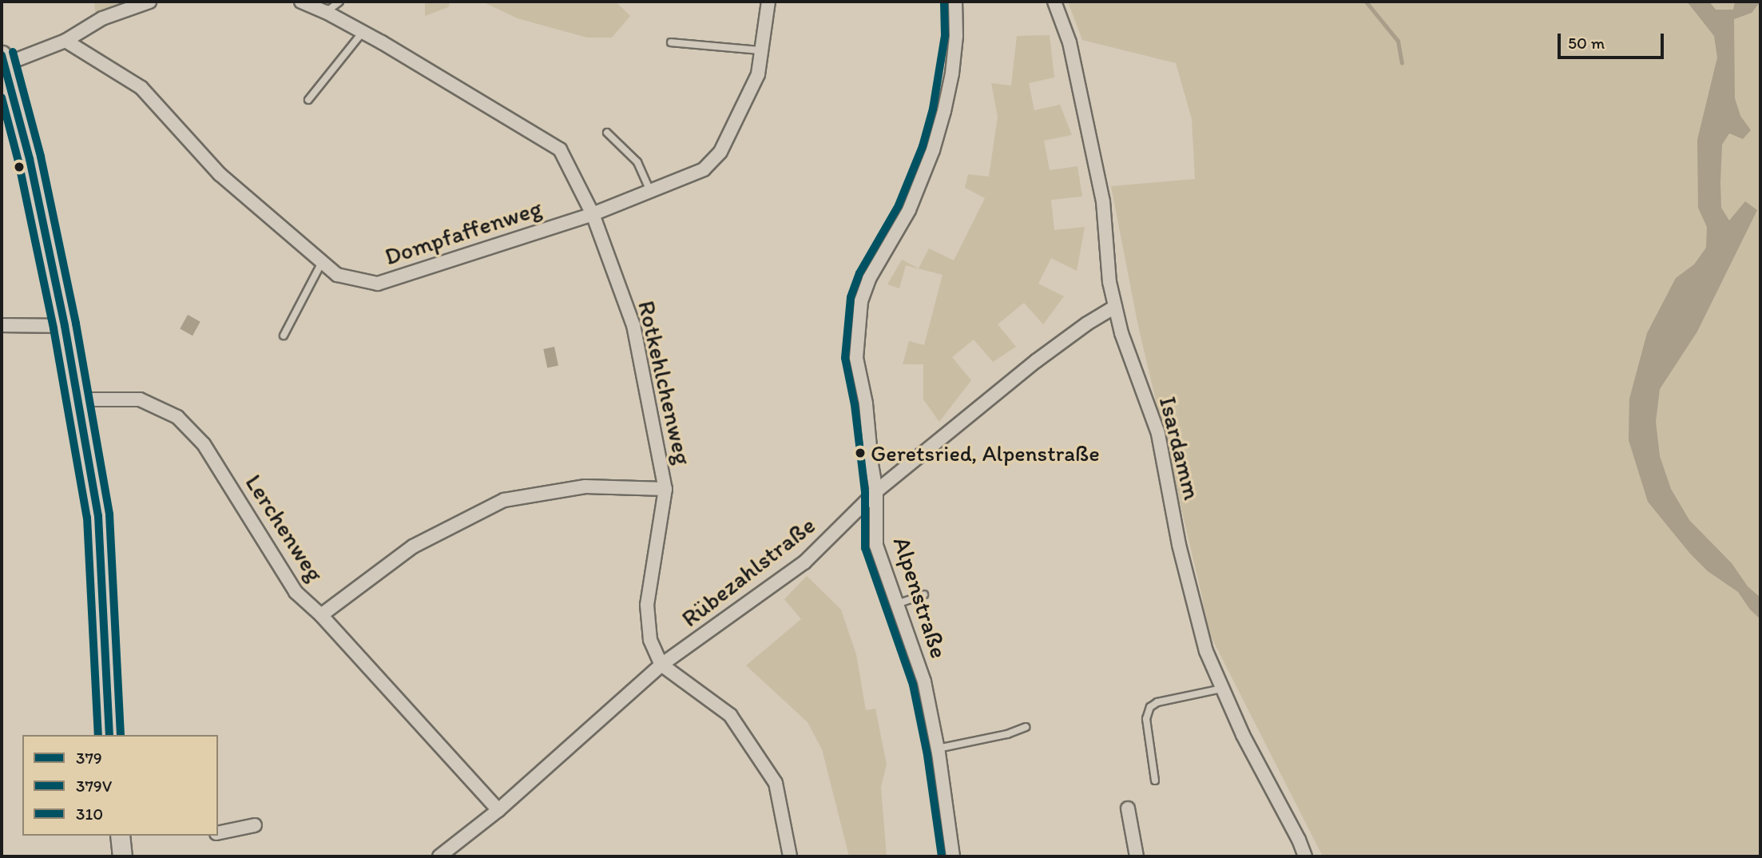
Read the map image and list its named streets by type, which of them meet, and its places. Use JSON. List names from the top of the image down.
{
  "streets": {
    "street": [
      "Dompfaffenweg",
      "Rotkehlchenweg",
      "Isardamm",
      "Lerchenweg",
      "Rübezahlstraße",
      "Alpenstraße"
    ]
  },
  "crossings": [
    ["Dompfaffenweg", "Rotkehlchenweg"],
    ["Rotkehlchenweg", "Rübezahlstraße"],
    ["Isardamm", "Rübezahlstraße"],
    ["Lerchenweg", "Rübezahlstraße"],
    ["Rübezahlstraße", "Alpenstraße"]
  ],
  "places": ["Geretsried, Alpenstraße"],
  "lines": ["transit line 310", "transit line 379", "transit line 379V"],
  "legend": ["379", "379V", "310"],
  "scale_bar": "50 m"
}
